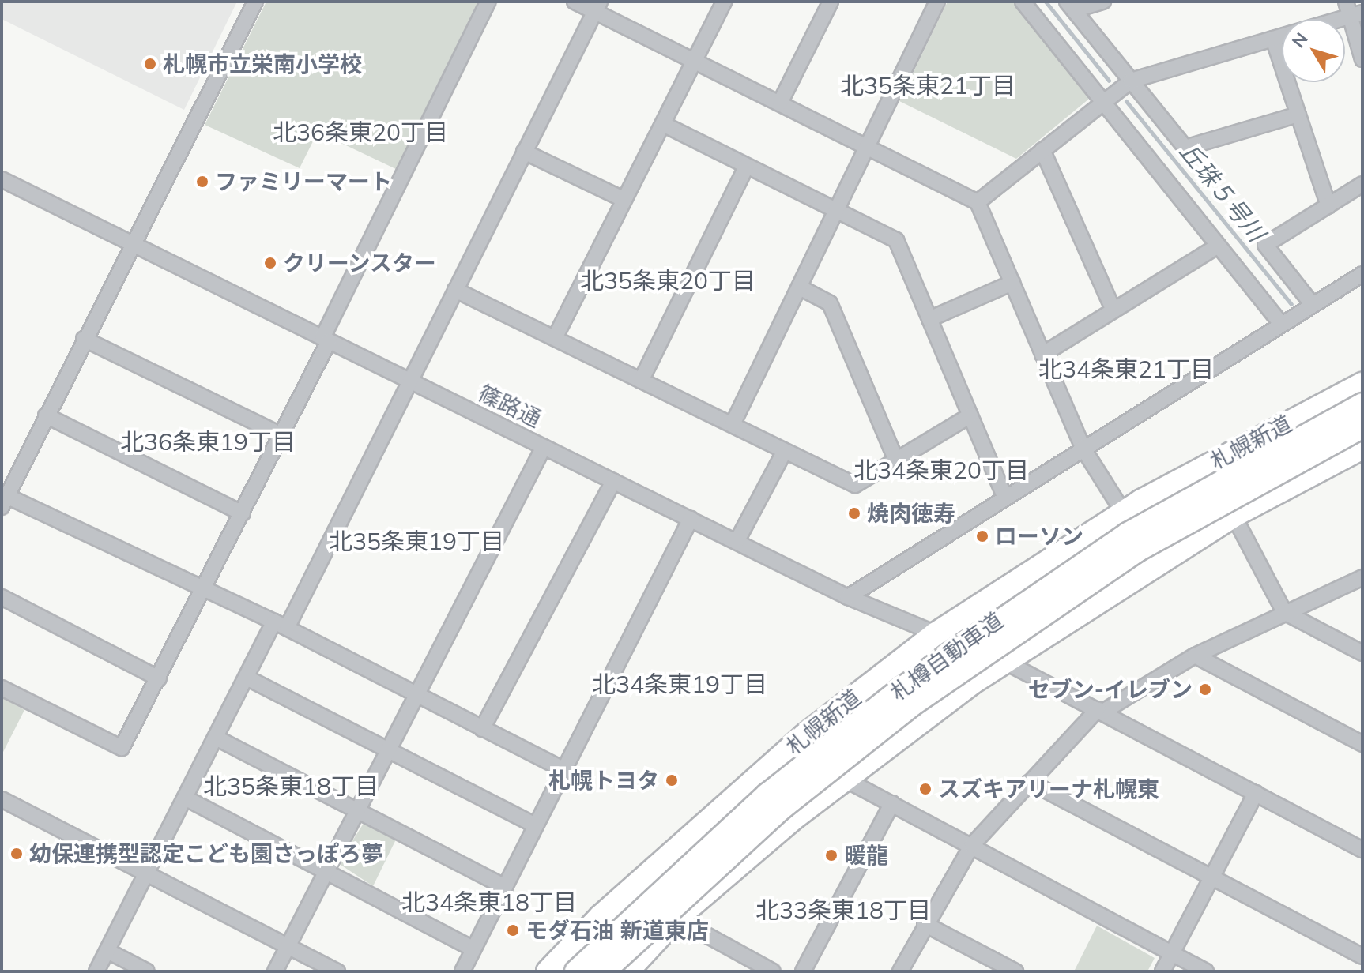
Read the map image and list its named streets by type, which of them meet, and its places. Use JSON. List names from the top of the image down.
{
  "streets": {
    "highway": ["札幌新道", "札樽自動車道"],
    "street": ["篠路通"]
  },
  "crossings": [
    ["篠路通", "札幌新道"]
  ],
  "districts": [
    "北35条東21丁目",
    "北36条東20丁目",
    "北35条東20丁目",
    "北34条東21丁目",
    "北36条東19丁目",
    "北34条東20丁目",
    "北35条東19丁目",
    "北34条東19丁目",
    "北35条東18丁目",
    "北34条東18丁目",
    "北33条東18丁目"
  ],
  "water": ["丘珠５号川"],
  "places": [
    "札幌市立栄南小学校",
    "ファミリーマート",
    "クリーンスター",
    "焼肉徳寿",
    "ローソン",
    "セブン-イレブン",
    "札幌トヨタ",
    "スズキアリーナ札幌東",
    "幼保連携型認定こども園さっぽろ夢",
    "暖龍",
    "モダ石油 新道東店"
  ],
  "north": "top left"
}
